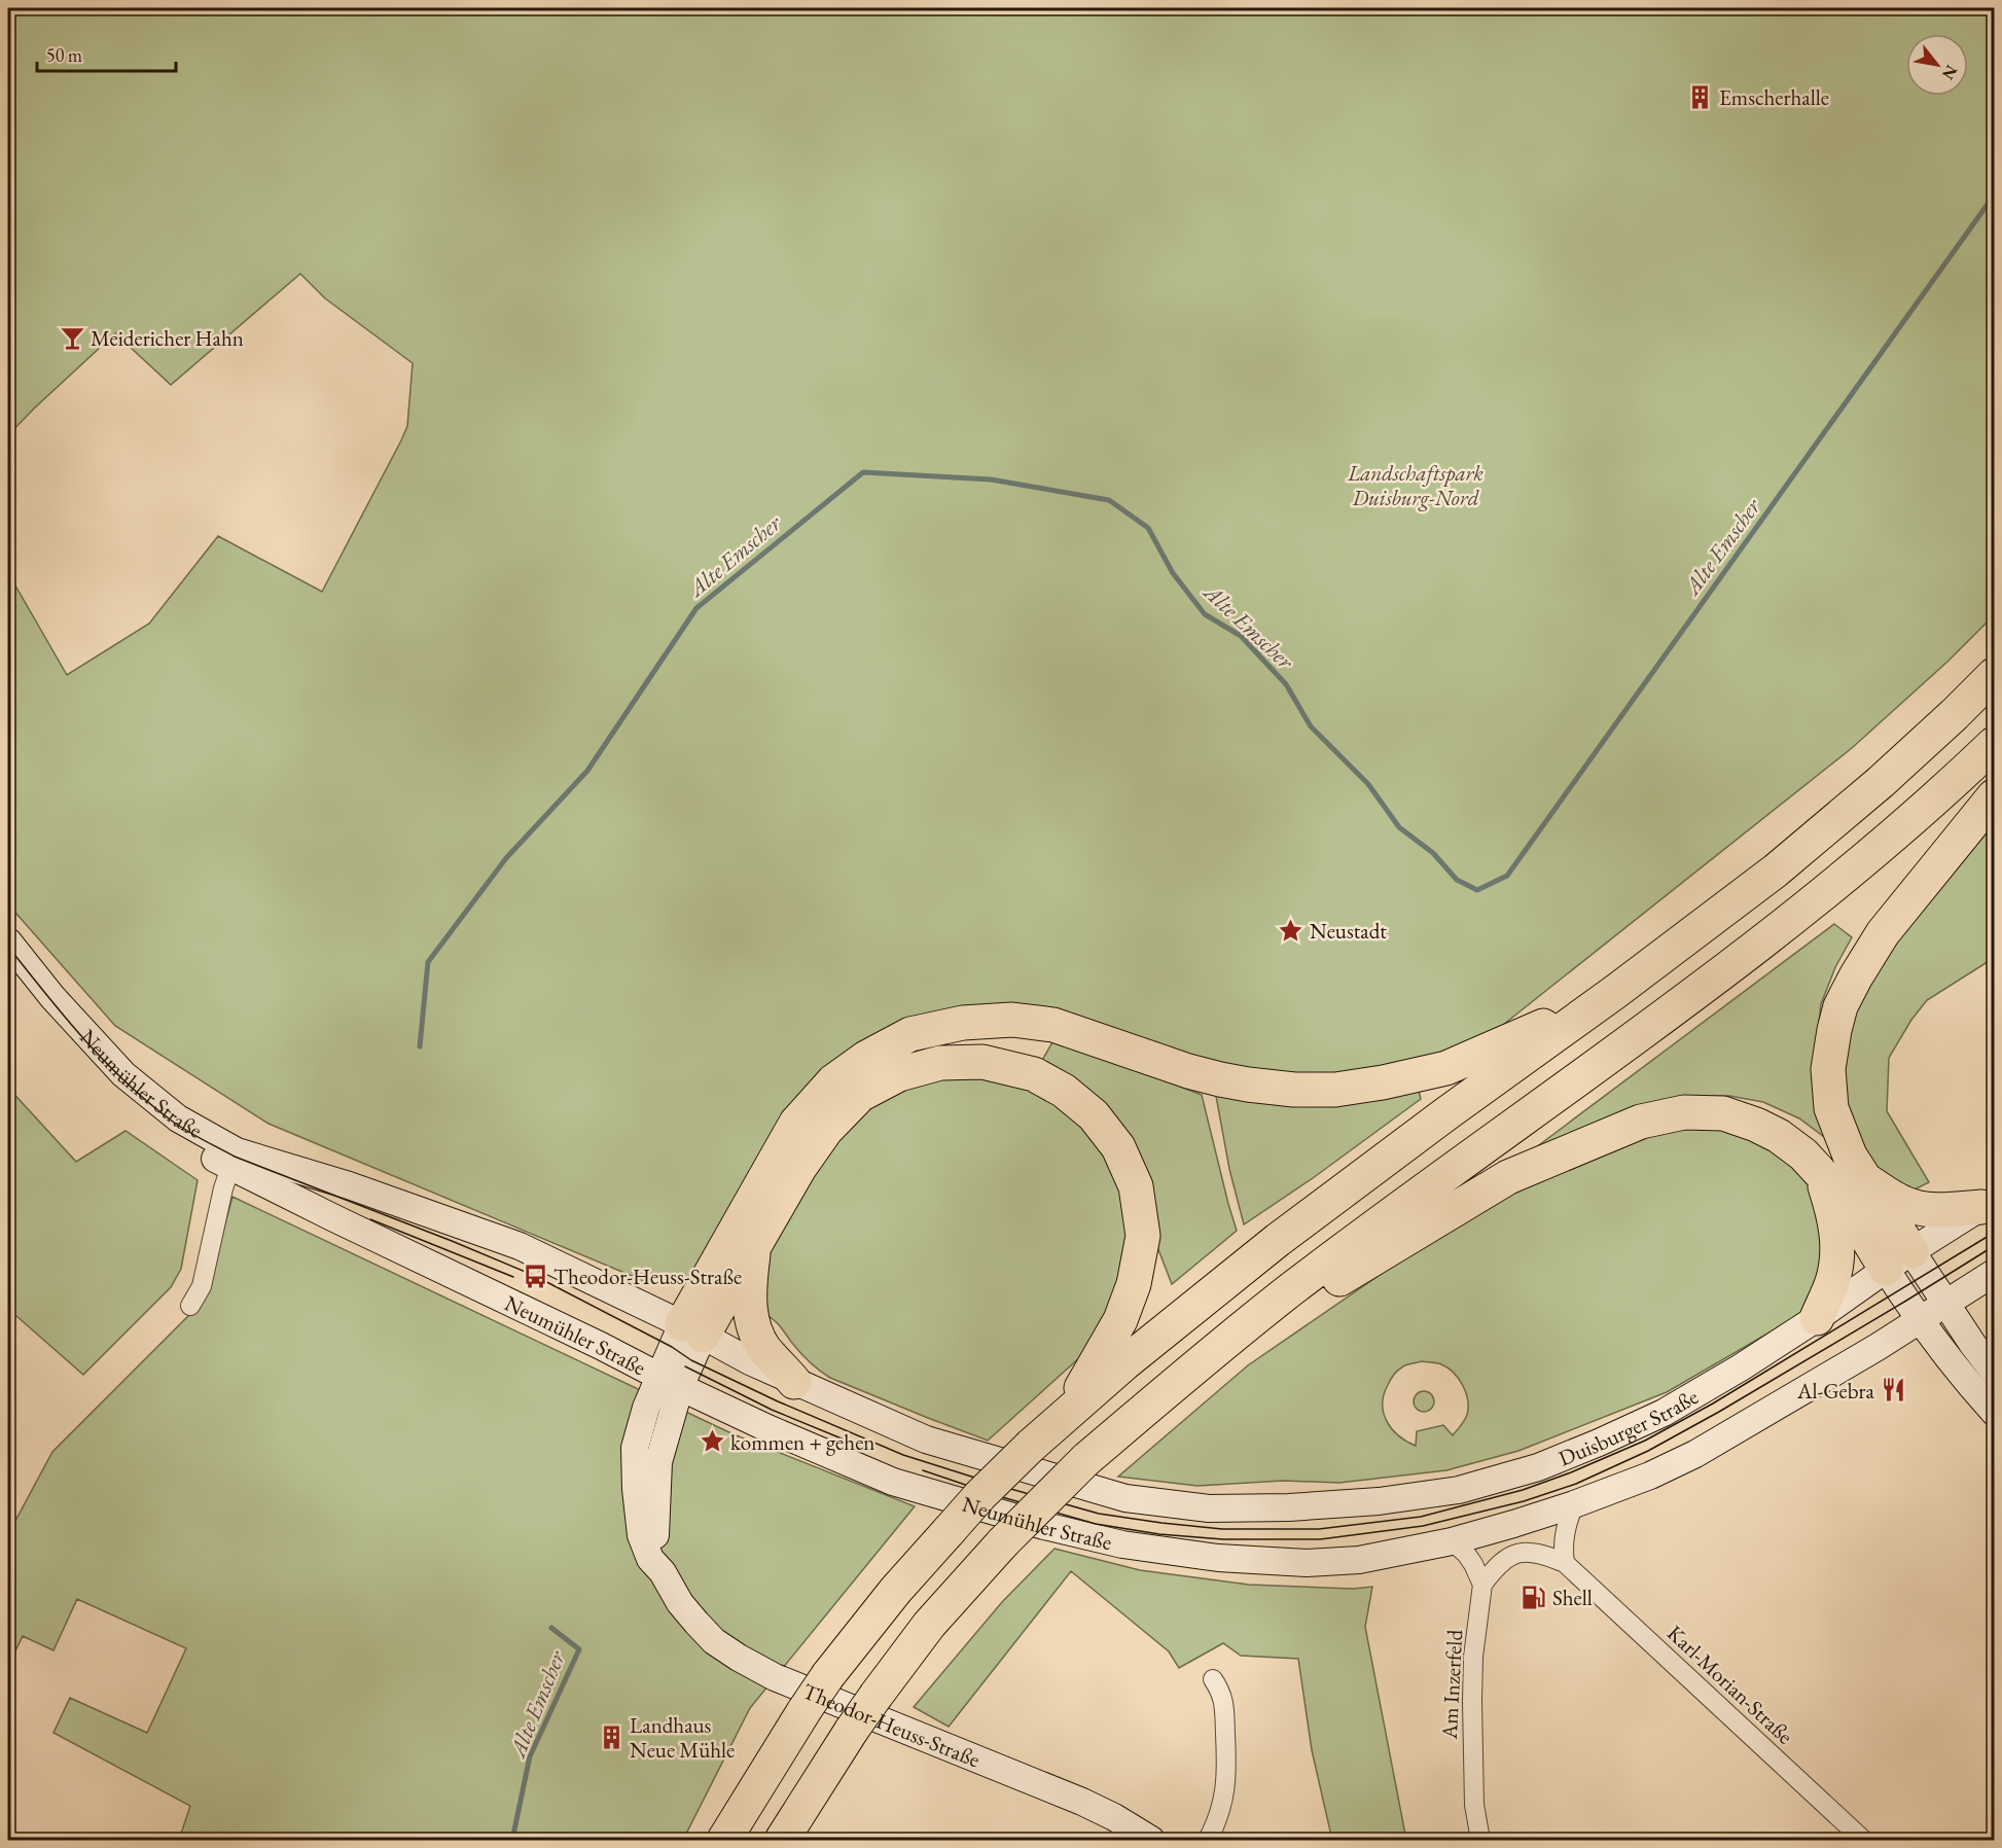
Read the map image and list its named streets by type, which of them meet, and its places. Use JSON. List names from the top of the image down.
{
  "streets": {
    "main road": ["Neumühler Straße", "Duisburger Straße", "Theodor-Heuss-Straße"],
    "street": ["Am Inzerfeld", "Karl-Morian-Straße"]
  },
  "crossings": [
    ["Neumühler Straße", "Duisburger Straße"],
    ["Neumühler Straße", "Theodor-Heuss-Straße"],
    ["Am Inzerfeld", "Karl-Morian-Straße"]
  ],
  "water": ["Alte Emscher"],
  "parks": ["Landschaftspark Duisburg-Nord"],
  "places": {
    "building": ["Emscherhalle", "Landhaus Neue Mühle"],
    "bar": ["Meidericher Hahn"],
    "place": ["Neustadt", "kommen + gehen"],
    "bus stop": ["Theodor-Heuss-Straße"],
    "restaurant": ["Al-Gebra"],
    "fuel station": ["Shell"]
  },
  "scale_bar": "50 m",
  "north": "bottom right"
}
